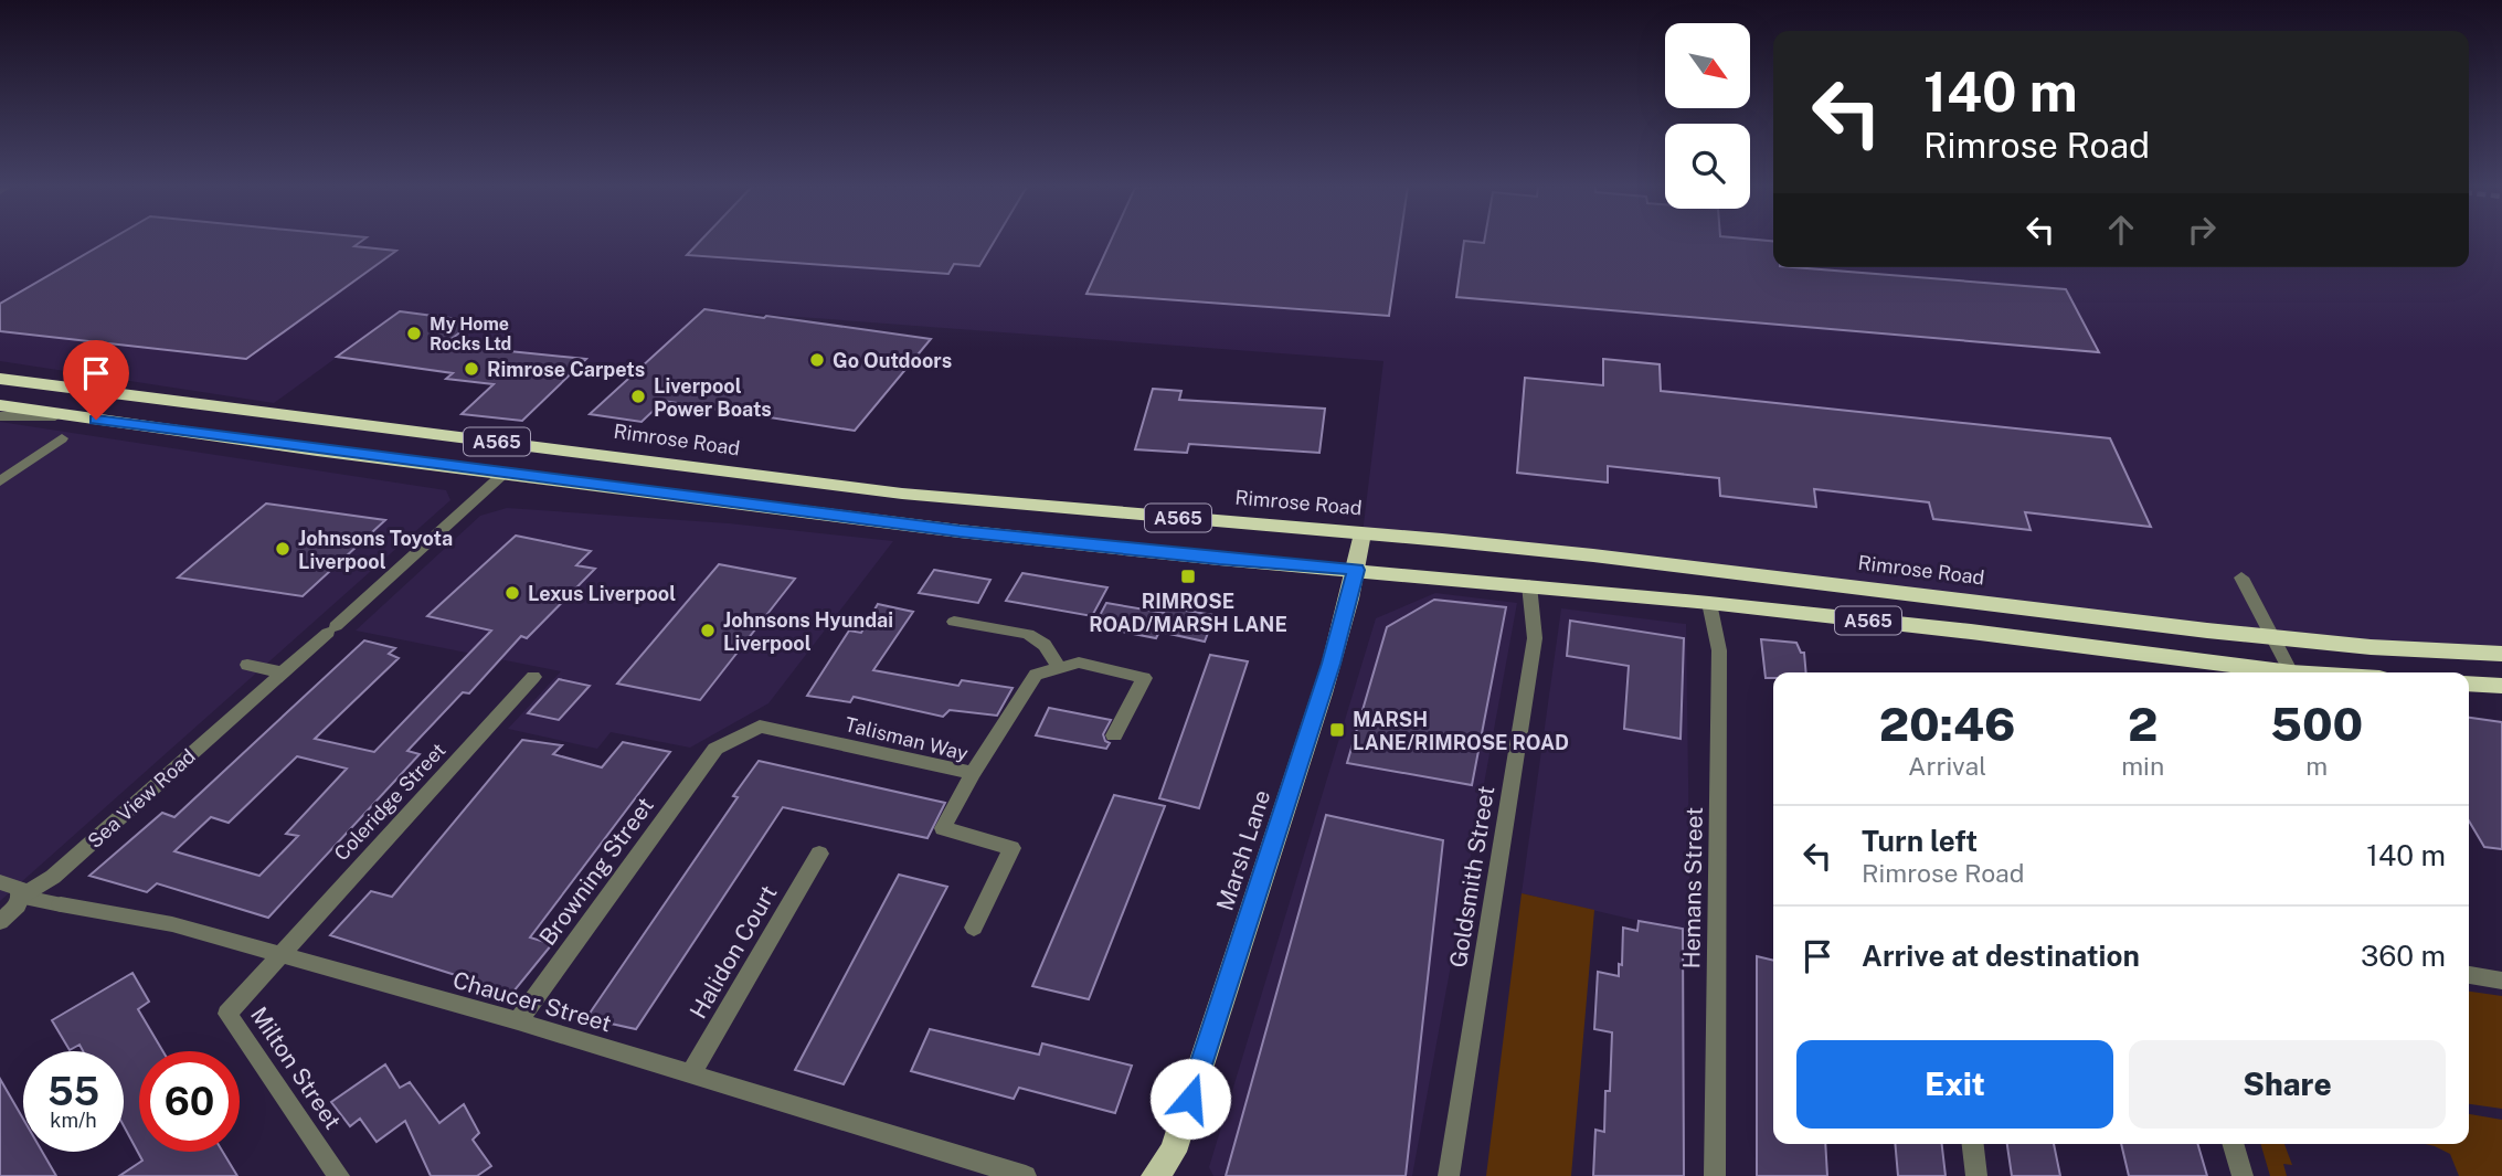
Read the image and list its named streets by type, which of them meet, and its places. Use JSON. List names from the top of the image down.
{
  "streets": {
    "highway": ["Rimrose Road", "A565"],
    "main road": ["Marsh Lane"],
    "street": [
      "Talisman Way",
      "Sea View Road",
      "Coleridge Street",
      "Browning Street",
      "Goldsmith Street",
      "Hemans Street",
      "Halidon Court",
      "Chaucer Street",
      "Milton Street"
    ]
  },
  "crossings": [
    ["Rimrose Road", "Marsh Lane"],
    ["A565", "Sea View Road"],
    ["A565", "Marsh Lane"],
    ["A565", "Goldsmith Street"],
    ["A565", "Hemans Street"],
    ["Talisman Way", "Browning Street"],
    ["Sea View Road", "Chaucer Street"],
    ["Coleridge Street", "Chaucer Street"],
    ["Coleridge Street", "Milton Street"],
    ["Browning Street", "Chaucer Street"],
    ["Halidon Court", "Chaucer Street"],
    ["Chaucer Street", "Milton Street"]
  ],
  "places": {
    "other": [
      "My Home Rocks Ltd",
      "Go Outdoors",
      "Rimrose Carpets",
      "Liverpool Power Boats",
      "Johnsons Toyota Liverpool",
      "Lexus Liverpool",
      "Johnsons Hyundai Liverpool"
    ],
    "transit": ["RIMROSE ROAD/MARSH LANE", "MARSH LANE/RIMROSE ROAD"]
  },
  "north": "bottom right",
  "page": {
    "turn": ["140 m", "Rimrose Road"],
    "eta": [
      "20:46",
      "Arrival",
      "2",
      "min",
      "500",
      "m"
    ],
    "list": [
      {
        "name": "Turn left",
        "note": "Rimrose Road",
        "value": "140 m"
      },
      {
        "name": "Arrive at destination",
        "value": "360 m"
      }
    ],
    "buttons": ["Exit", "Share"],
    "speed": "55 km/h",
    "limit": "60"
  }
}
